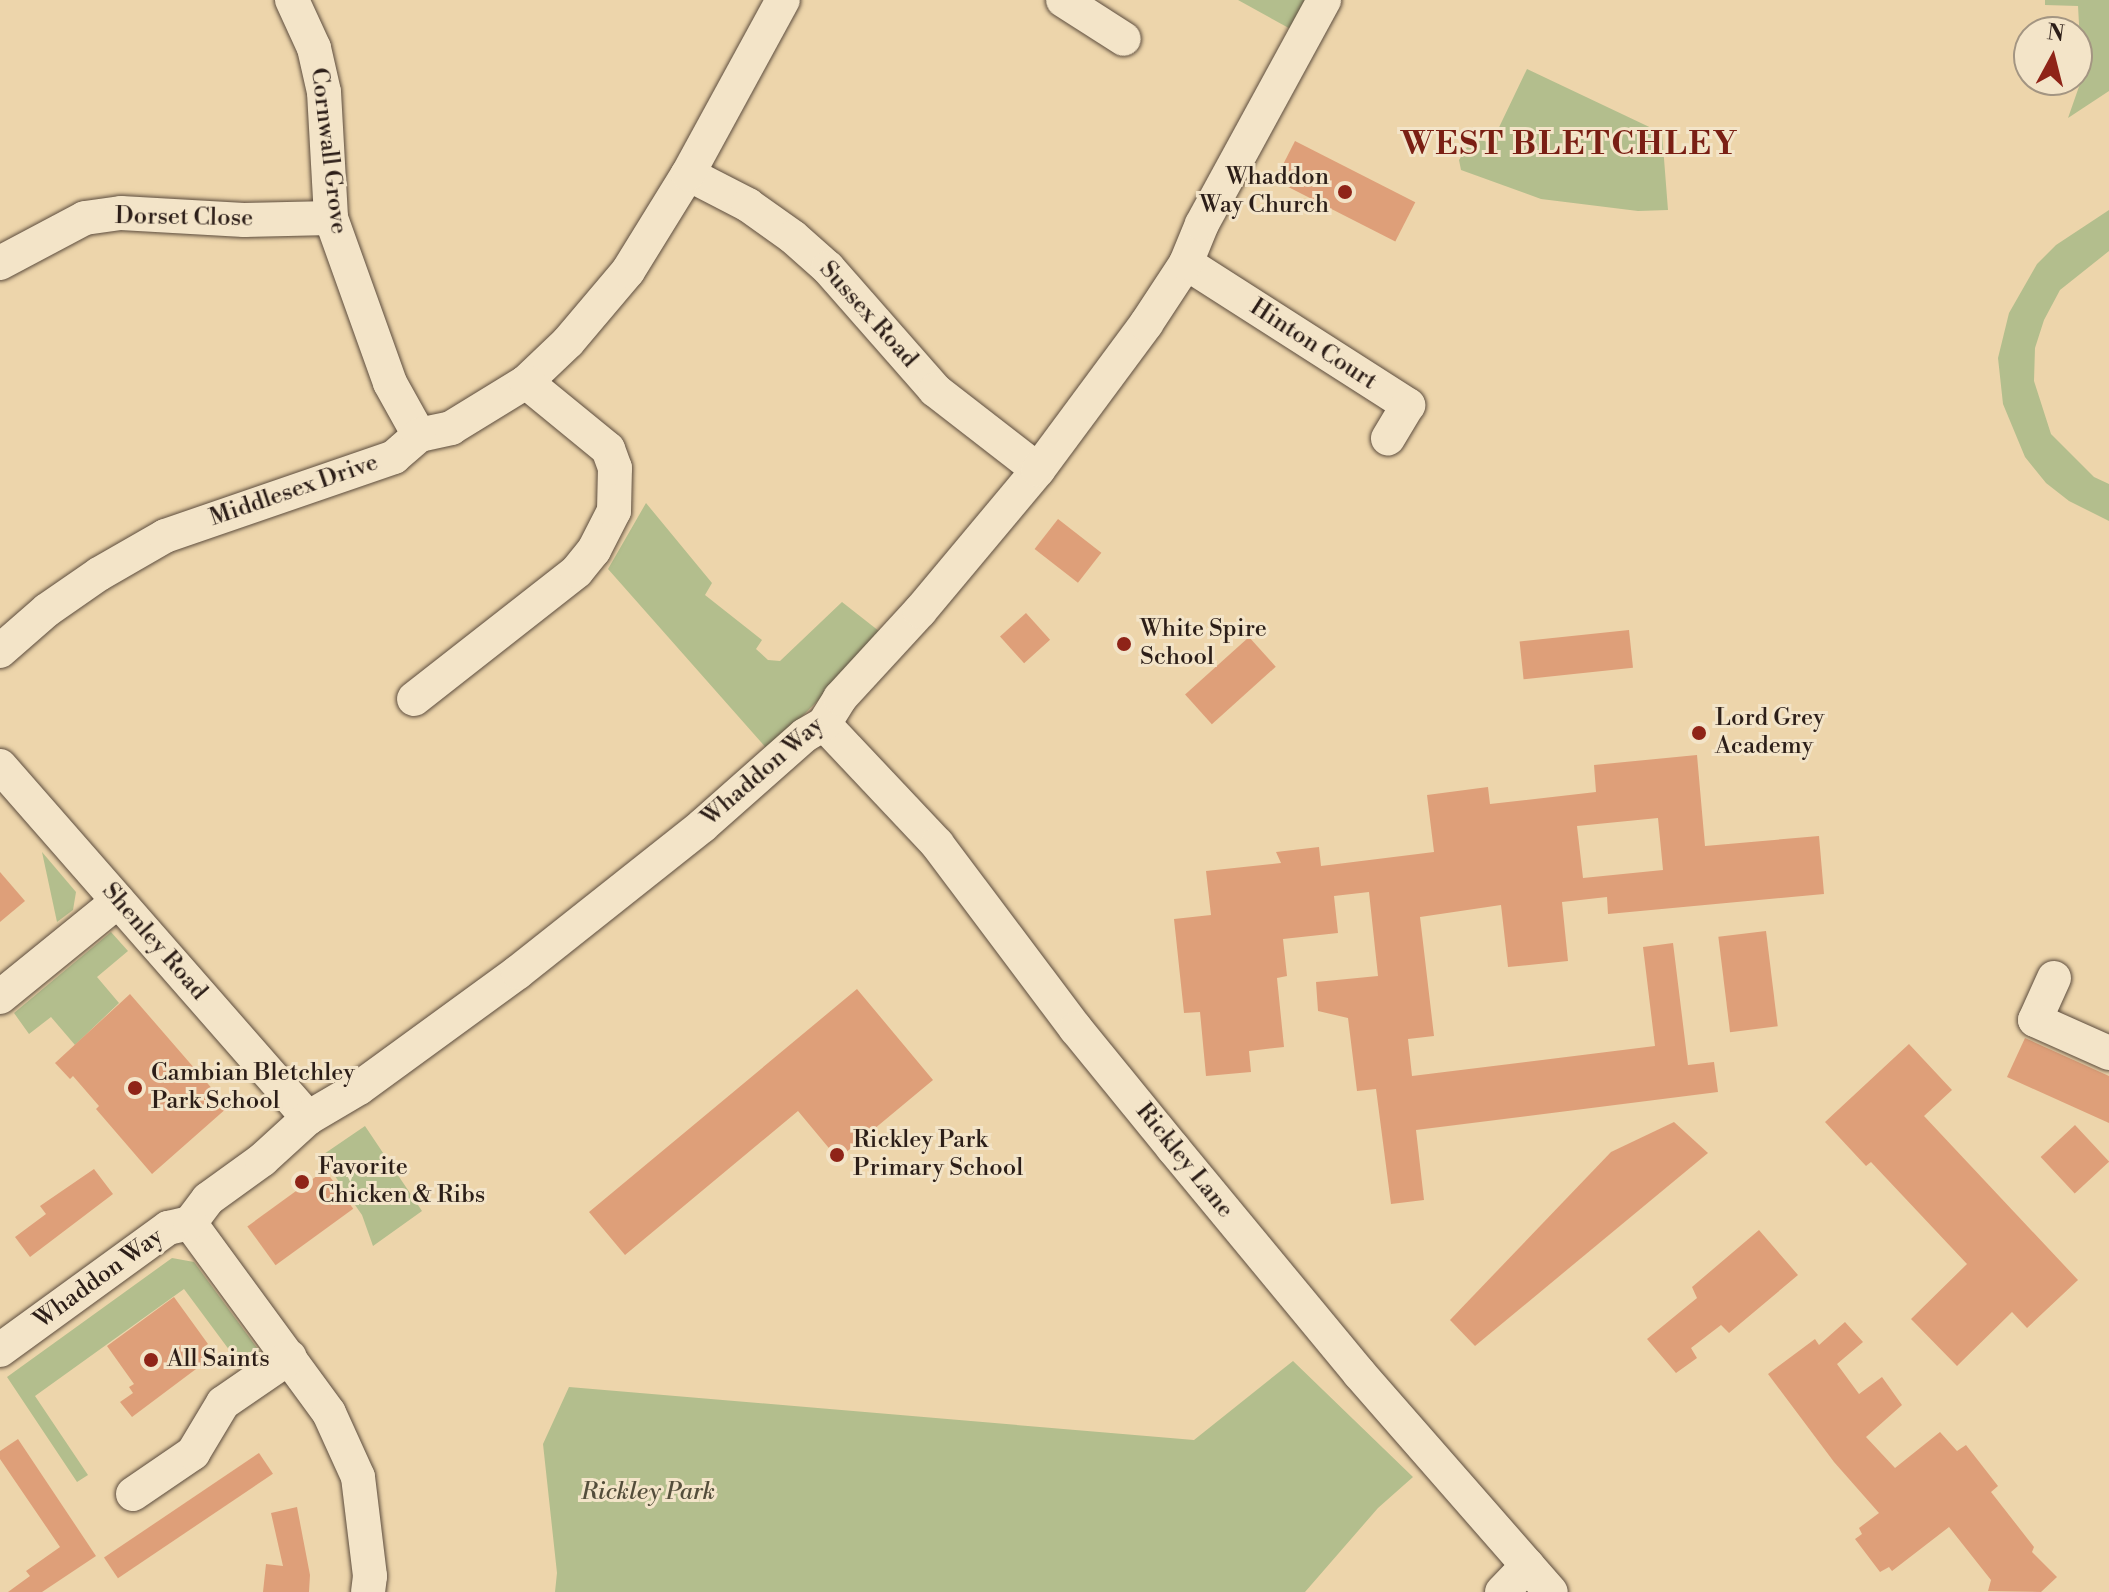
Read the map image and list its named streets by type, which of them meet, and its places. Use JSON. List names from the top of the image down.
{
  "streets": {
    "street": [
      "Cornwall Grove",
      "Dorset Close",
      "Sussex Road",
      "Hinton Court",
      "Middlesex Drive",
      "Whaddon Way",
      "Shenley Road",
      "Rickley Lane"
    ]
  },
  "crossings": [
    ["Cornwall Grove", "Dorset Close"],
    ["Cornwall Grove", "Middlesex Drive"],
    ["Sussex Road", "Middlesex Drive"],
    ["Sussex Road", "Whaddon Way"],
    ["Hinton Court", "Whaddon Way"],
    ["Whaddon Way", "Shenley Road"],
    ["Whaddon Way", "Rickley Lane"]
  ],
  "districts": ["WEST BLETCHLEY"],
  "parks": ["Rickley Park"],
  "places": [
    "Whaddon Way Church",
    "White Spire School",
    "Lord Grey Academy",
    "Cambian Bletchley Park School",
    "Rickley Park Primary School",
    "Favorite Chicken & Ribs",
    "All Saints"
  ],
  "north": "top"
}
